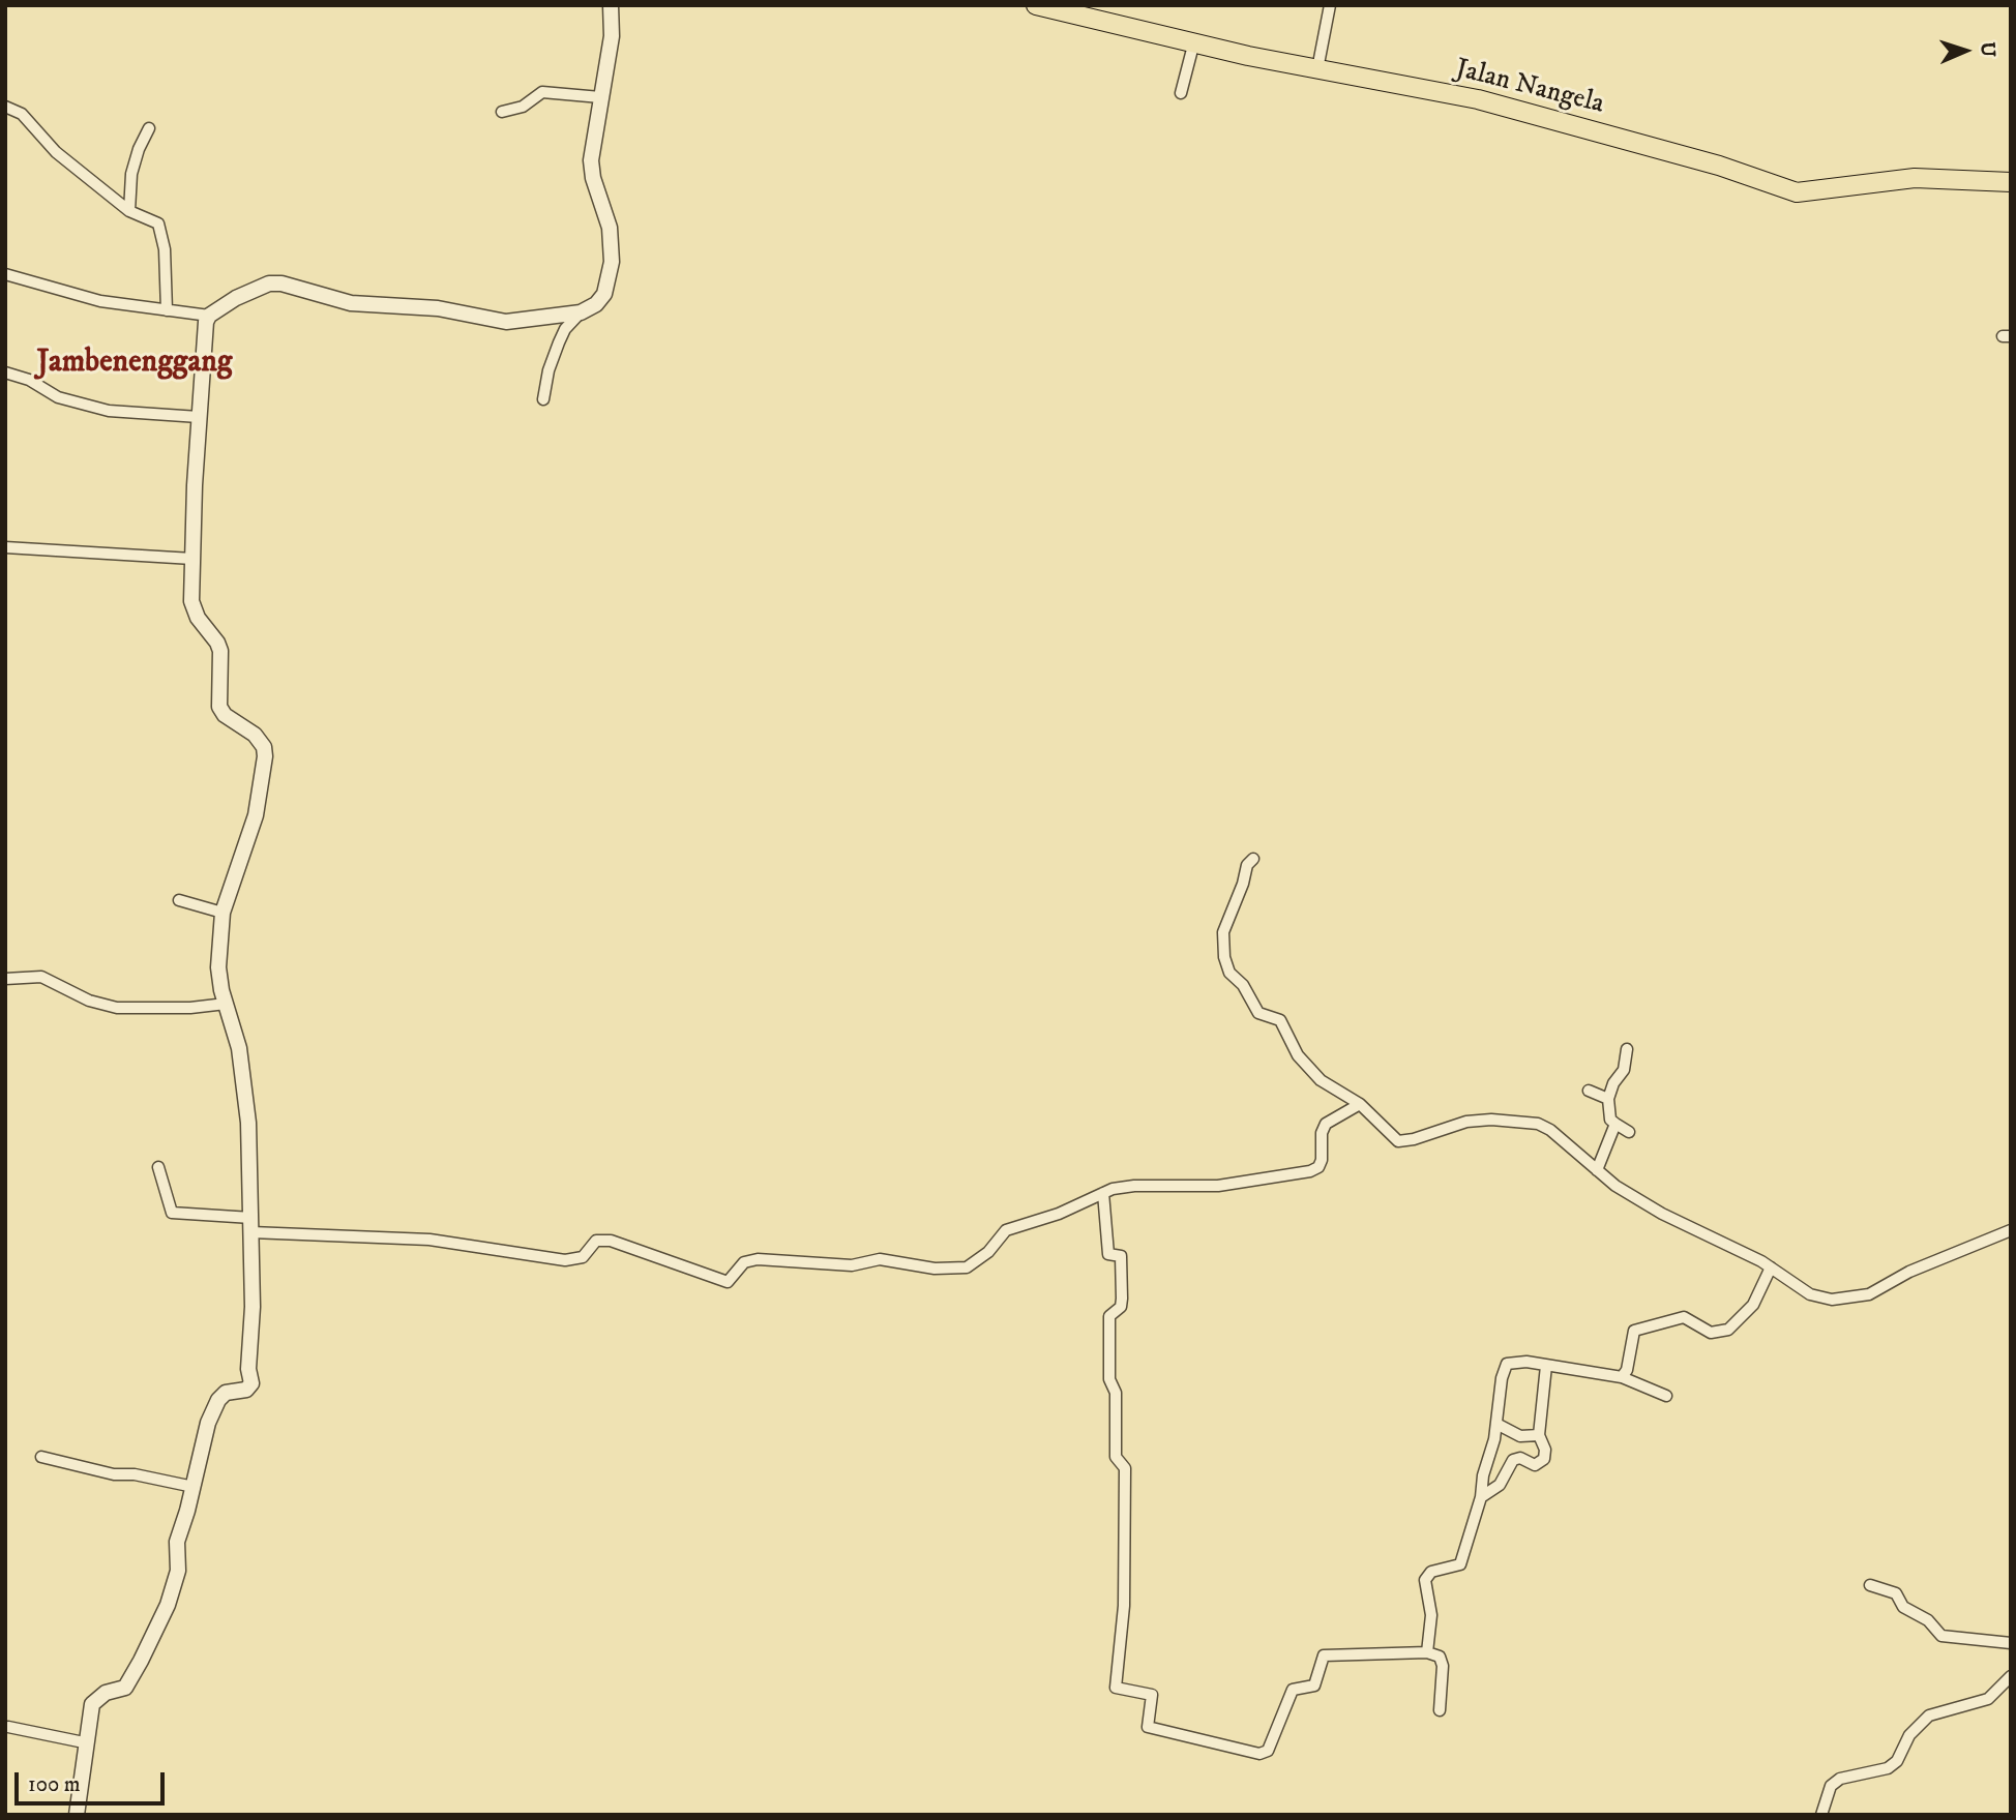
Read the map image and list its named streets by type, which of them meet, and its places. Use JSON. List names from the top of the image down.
{
  "streets": {
    "main road": ["Jalan Nangela"]
  },
  "districts": ["Jambenenggang"],
  "scale_bar": "100 m",
  "north": "right"
}
